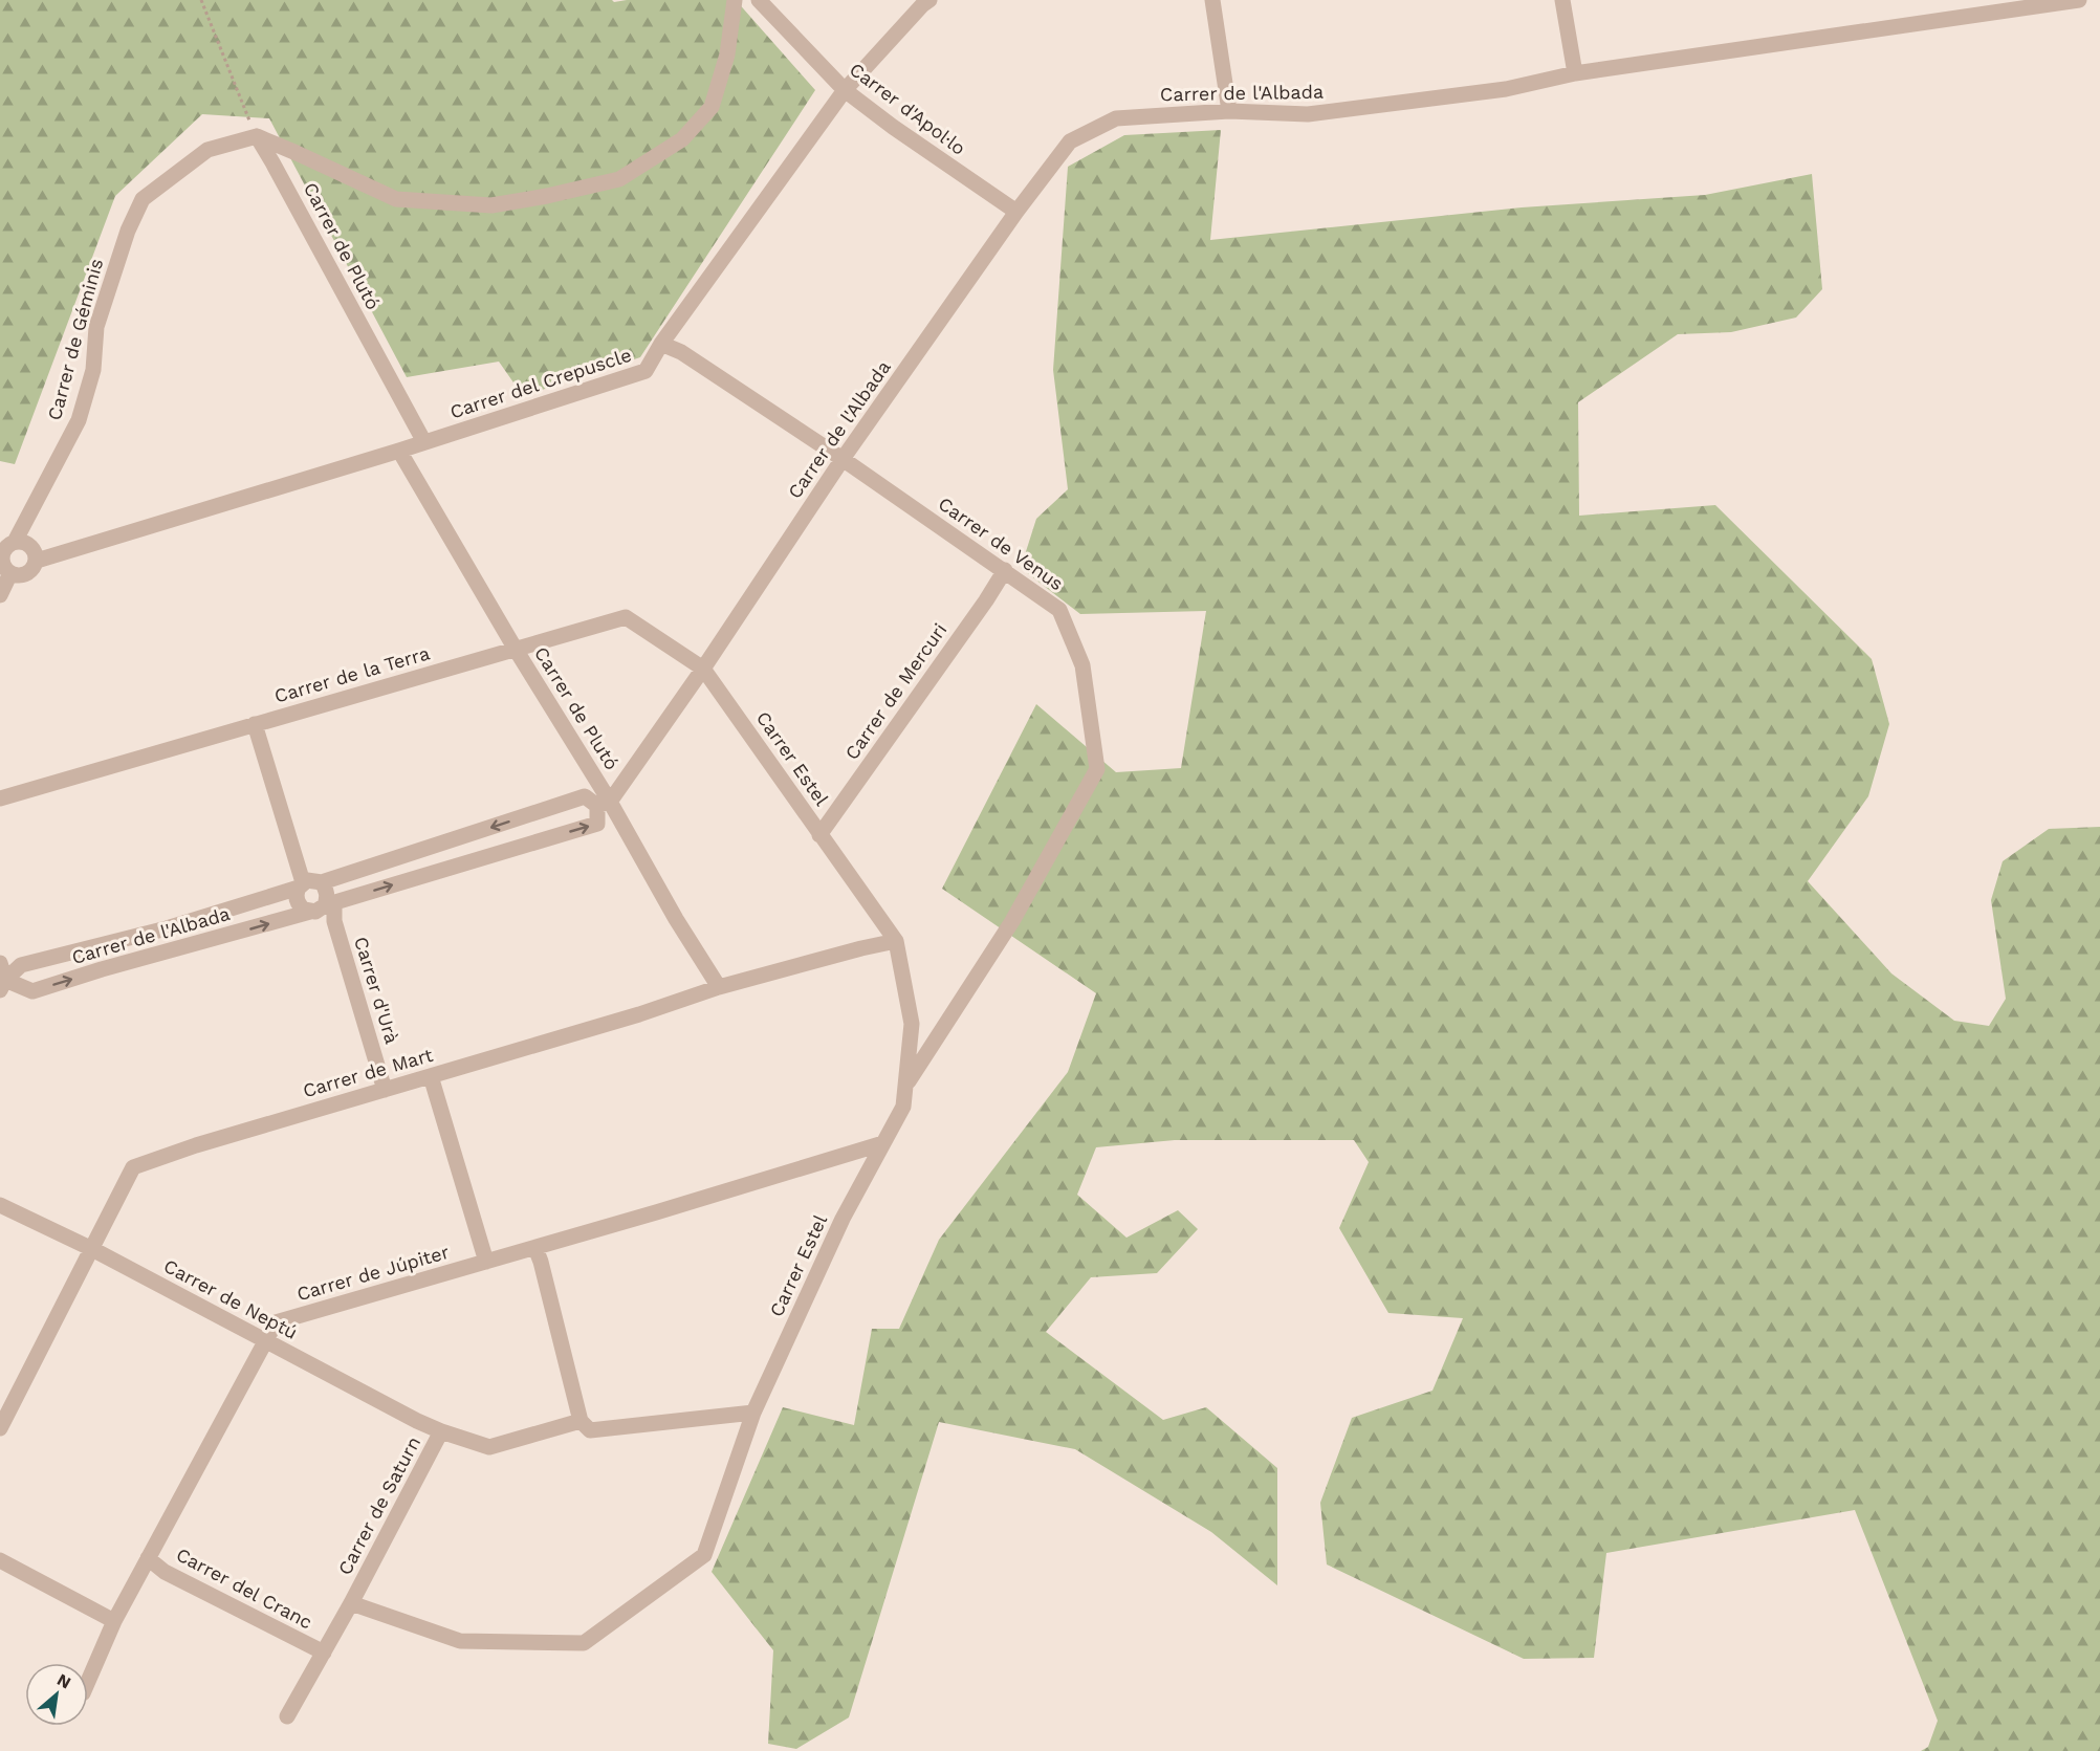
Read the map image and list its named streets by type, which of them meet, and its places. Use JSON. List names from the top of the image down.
{
  "streets": {
    "street": [
      "Carrer de l'Albada",
      "Carrer d'Apol·lo",
      "Carrer de Plutó",
      "Carrer de Géminis",
      "Carrer del Crepuscle",
      "Carrer de Venus",
      "Carrer de la Terra",
      "Carrer de Mercuri",
      "Carrer Estel",
      "Carrer d'Urà",
      "Carrer de Mart",
      "Carrer de Júpiter",
      "Carrer de Neptú",
      "Carrer de Saturn",
      "Carrer del Cranc"
    ]
  },
  "crossings": [
    ["Carrer de l'Albada", "Carrer d'Apol·lo"],
    ["Carrer de l'Albada", "Carrer de Plutó"],
    ["Carrer de l'Albada", "Carrer de Venus"],
    ["Carrer de l'Albada", "Carrer de la Terra"],
    ["Carrer de l'Albada", "Carrer Estel"],
    ["Carrer de l'Albada", "Carrer d'Urà"],
    ["Carrer d'Apol·lo", "Carrer del Crepuscle"],
    ["Carrer de Plutó", "Carrer de Géminis"],
    ["Carrer de Plutó", "Carrer del Crepuscle"],
    ["Carrer de Plutó", "Carrer de la Terra"],
    ["Carrer de Plutó", "Carrer de Mart"],
    ["Carrer de Géminis", "Carrer del Crepuscle"],
    ["Carrer del Crepuscle", "Carrer de Venus"],
    ["Carrer de Venus", "Carrer de Mercuri"],
    ["Carrer de Venus", "Carrer Estel"],
    ["Carrer de la Terra", "Carrer Estel"],
    ["Carrer de Mercuri", "Carrer Estel"],
    ["Carrer Estel", "Carrer de Mart"],
    ["Carrer Estel", "Carrer de Júpiter"],
    ["Carrer Estel", "Carrer de Saturn"],
    ["Carrer d'Urà", "Carrer de Mart"],
    ["Carrer de Mart", "Carrer de Neptú"],
    ["Carrer de Júpiter", "Carrer de Neptú"],
    ["Carrer de Júpiter", "Carrer del Cranc"],
    ["Carrer de Neptú", "Carrer de Saturn"],
    ["Carrer de Saturn", "Carrer del Cranc"]
  ],
  "north": "top right"
}
